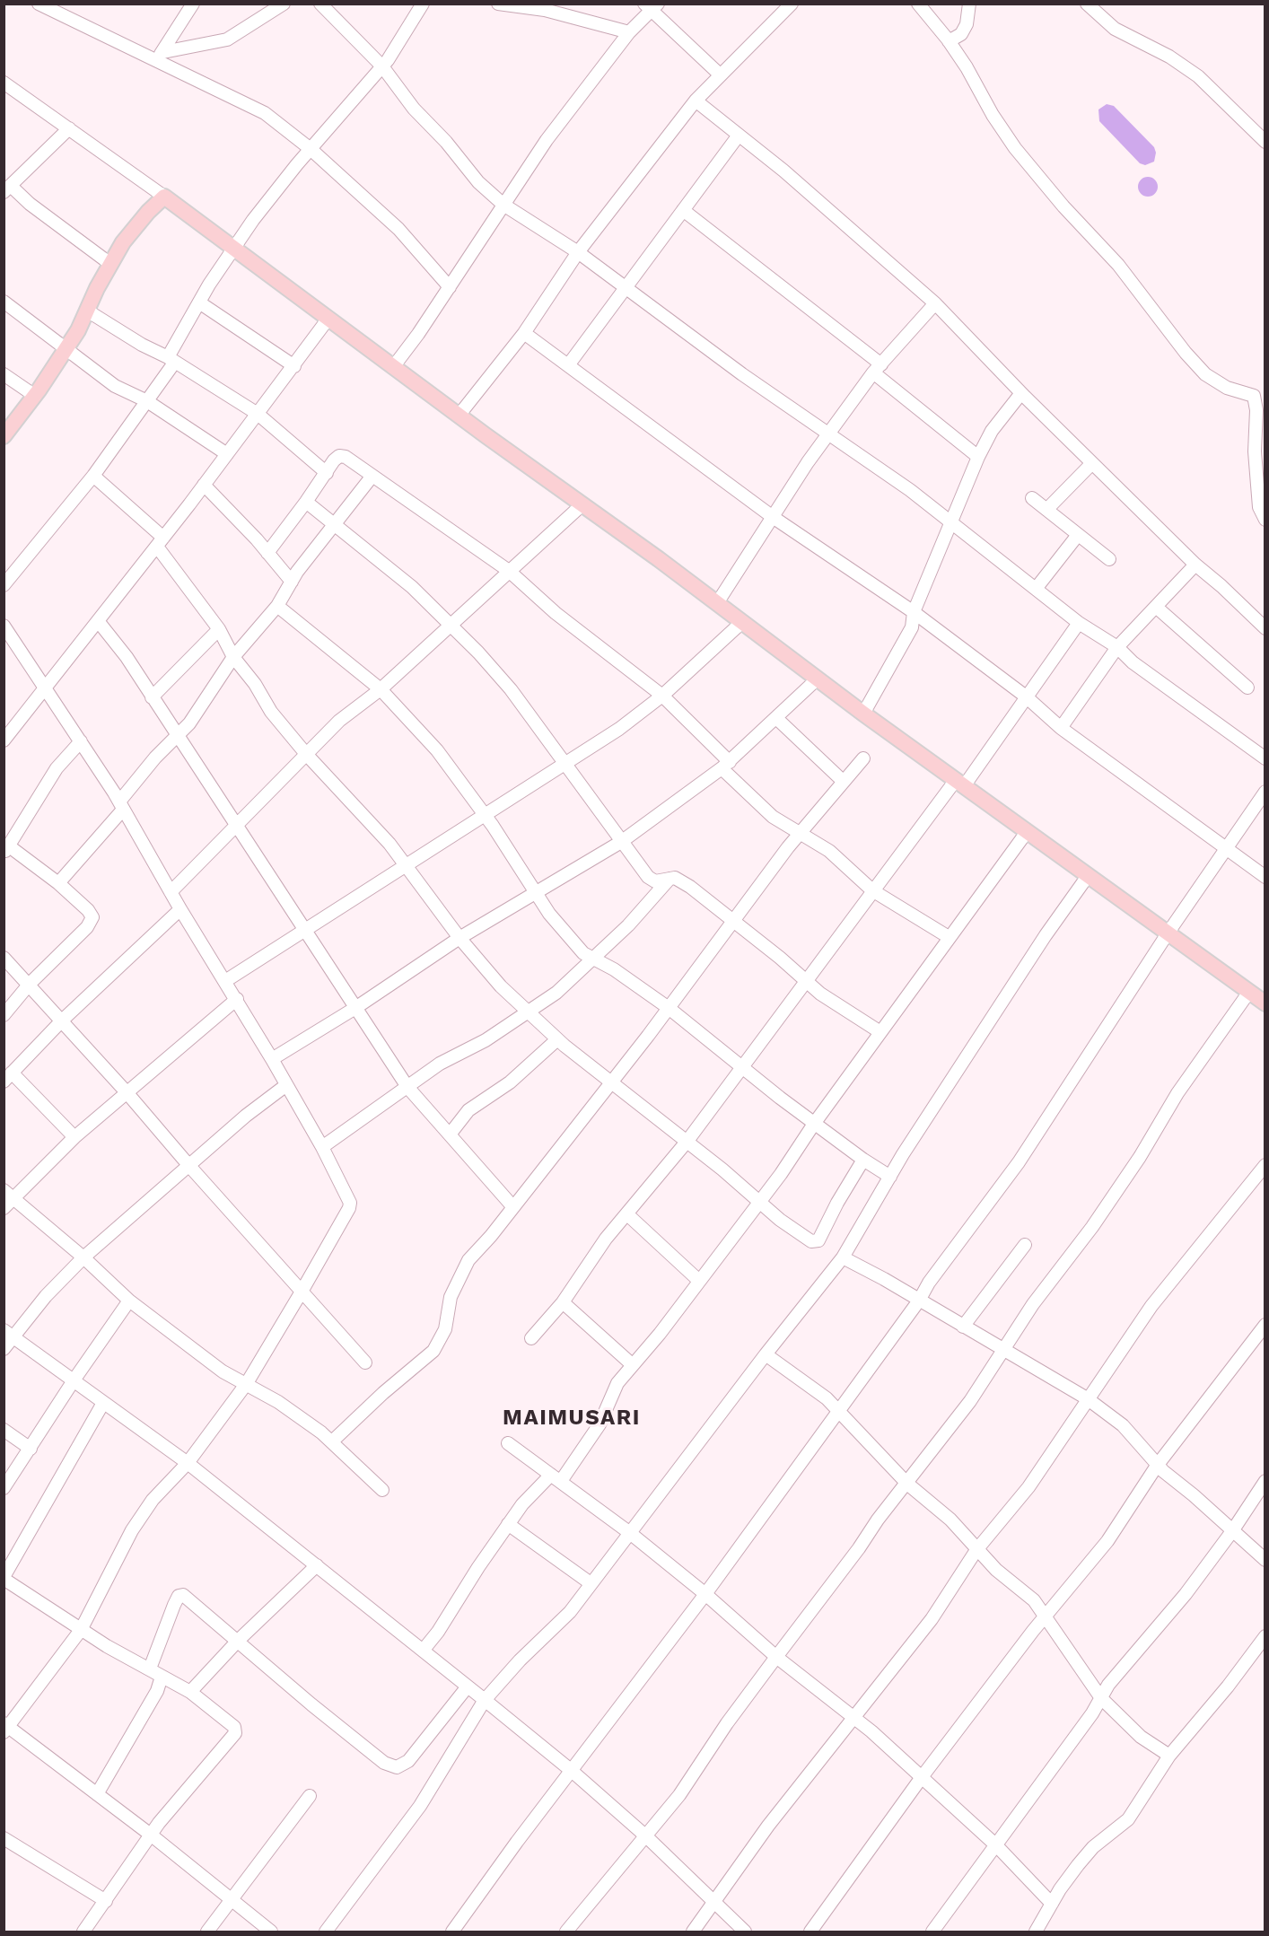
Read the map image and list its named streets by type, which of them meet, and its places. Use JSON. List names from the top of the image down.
{
  "districts": ["MAIMUSARI"]
}
